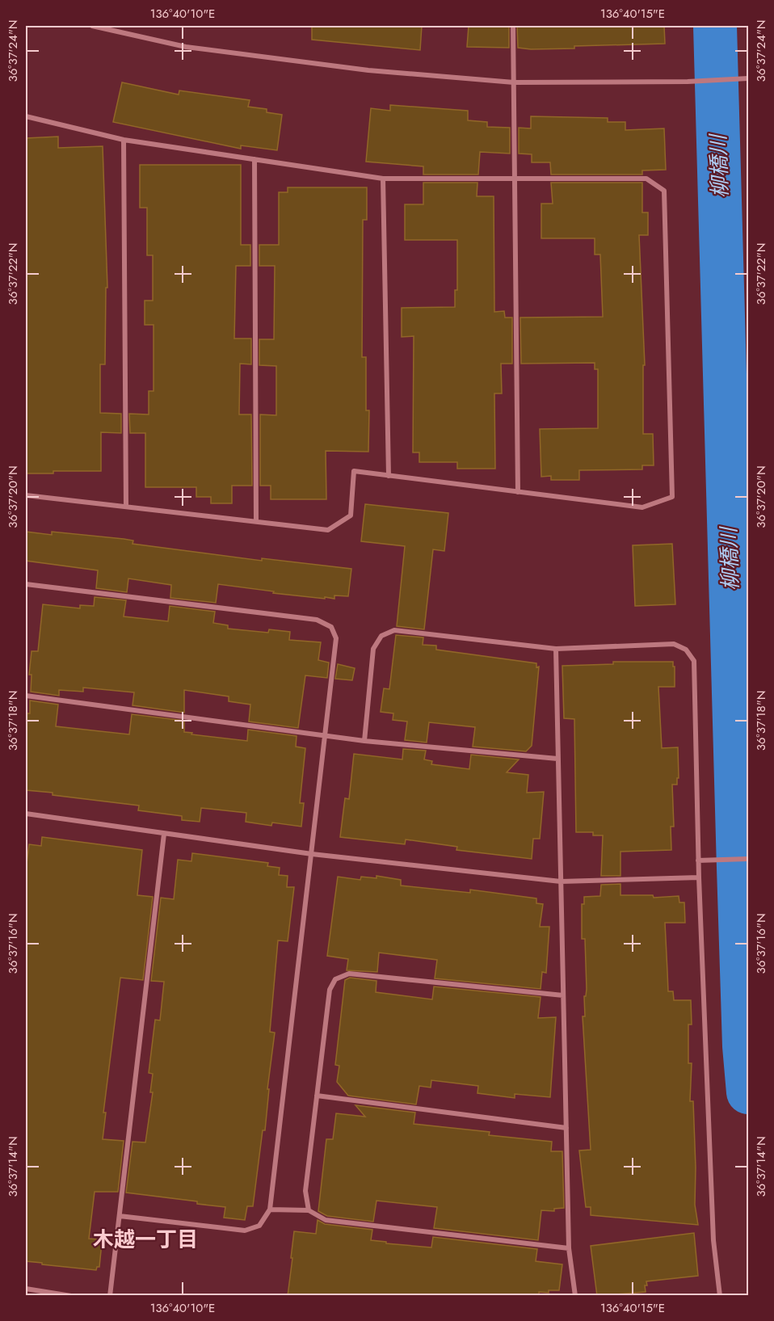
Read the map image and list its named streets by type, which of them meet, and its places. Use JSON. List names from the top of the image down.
{
  "districts": ["木越一丁目"],
  "water": ["柳橋川"],
  "coordinates": [
    "136°40'10\"E",
    "136°40'15\"E",
    "36°37'24\"N",
    "36°37'22\"N",
    "36°37'20\"N",
    "36°37'18\"N",
    "36°37'16\"N",
    "36°37'14\"N"
  ]
}
